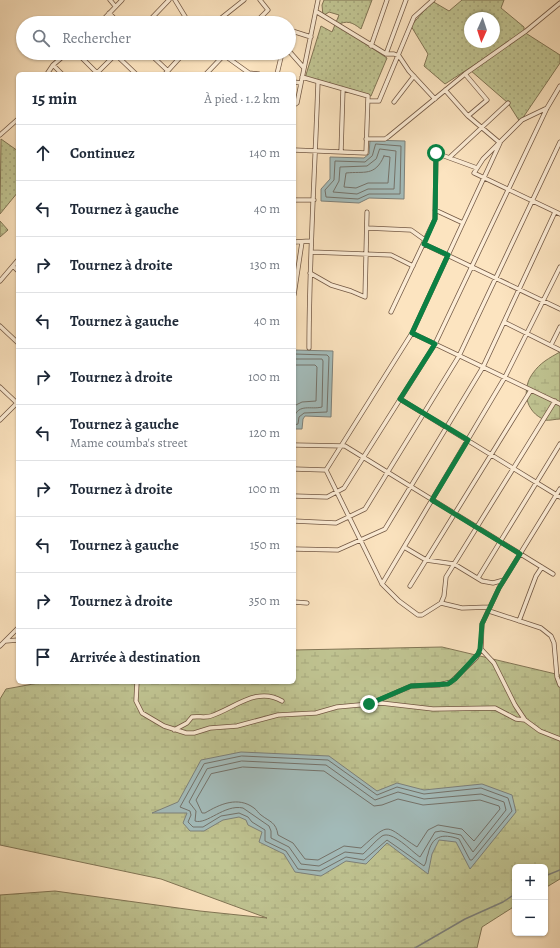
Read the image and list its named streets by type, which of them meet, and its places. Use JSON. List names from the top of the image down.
{
  "north": "bottom",
  "page": {
    "search": "Rechercher",
    "heading": ["15 min", "À pied · 1.2 km"],
    "list": [
      ["Continuez", "140 m"],
      ["Tournez à gauche", "40 m"],
      ["Tournez à droite", "130 m"],
      ["Tournez à gauche", "40 m"],
      ["Tournez à droite", "100 m"],
      ["Tournez à gauche", "Mame coumba's street", "120 m"],
      ["Tournez à droite", "100 m"],
      ["Tournez à gauche", "150 m"],
      ["Tournez à droite", "350 m"],
      "Arrivée à destination"
    ],
    "map_buttons": ["+", "−"]
  }
}
